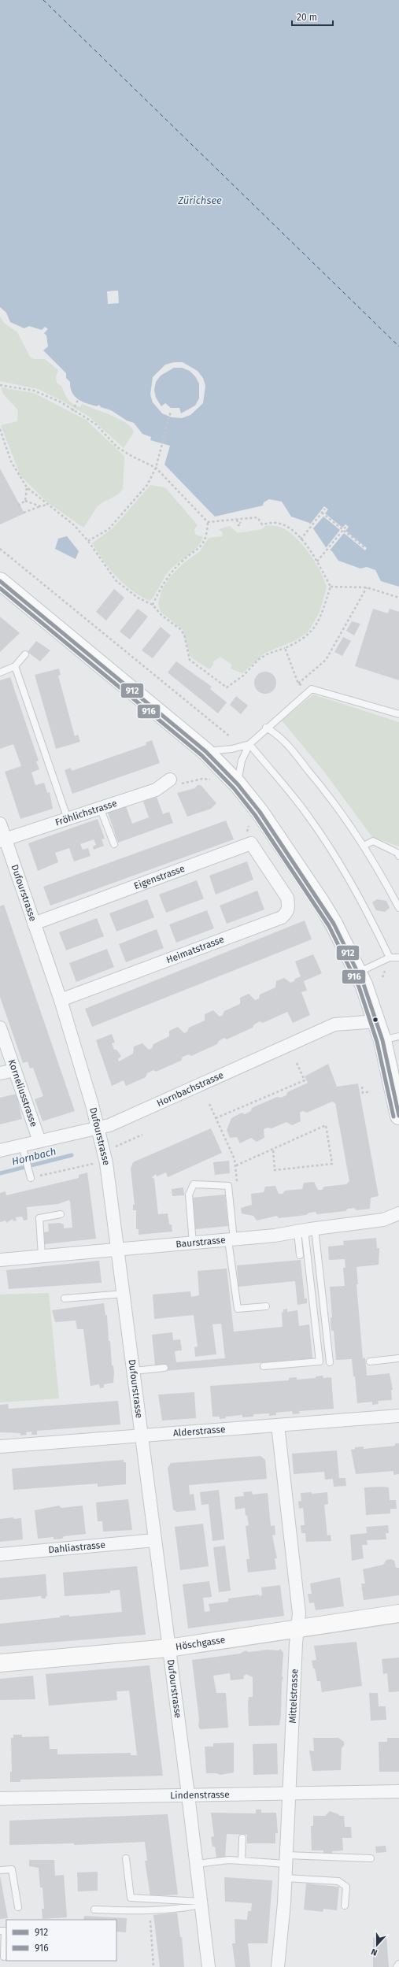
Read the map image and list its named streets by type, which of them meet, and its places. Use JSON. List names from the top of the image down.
{
  "streets": {
    "main road": ["Höschgasse"],
    "street": [
      "Fröhlichstrasse",
      "Eigenstrasse",
      "Dufourstrasse",
      "Heimatstrasse",
      "Hornbachstrasse",
      "Korneliusstrasse",
      "Baurstrasse",
      "Alderstrasse",
      "Dahliastrasse",
      "Mittelstrasse",
      "Lindenstrasse"
    ]
  },
  "crossings": [
    ["Fröhlichstrasse", "Dufourstrasse"],
    ["Eigenstrasse", "Dufourstrasse"],
    ["Eigenstrasse", "Heimatstrasse"],
    ["Dufourstrasse", "Heimatstrasse"],
    ["Dufourstrasse", "Hornbachstrasse"],
    ["Dufourstrasse", "Baurstrasse"],
    ["Dufourstrasse", "Alderstrasse"],
    ["Dufourstrasse", "Dahliastrasse"],
    ["Dufourstrasse", "Höschgasse"],
    ["Dufourstrasse", "Lindenstrasse"],
    ["Hornbachstrasse", "Korneliusstrasse"],
    ["Alderstrasse", "Mittelstrasse"],
    ["Höschgasse", "Mittelstrasse"],
    ["Mittelstrasse", "Lindenstrasse"]
  ],
  "water": ["Zürichsee", "Hornbach"],
  "lines": ["transit line 912", "transit line 916"],
  "legend": ["912", "916"],
  "scale_bar": "20 m",
  "north": "bottom"
}
